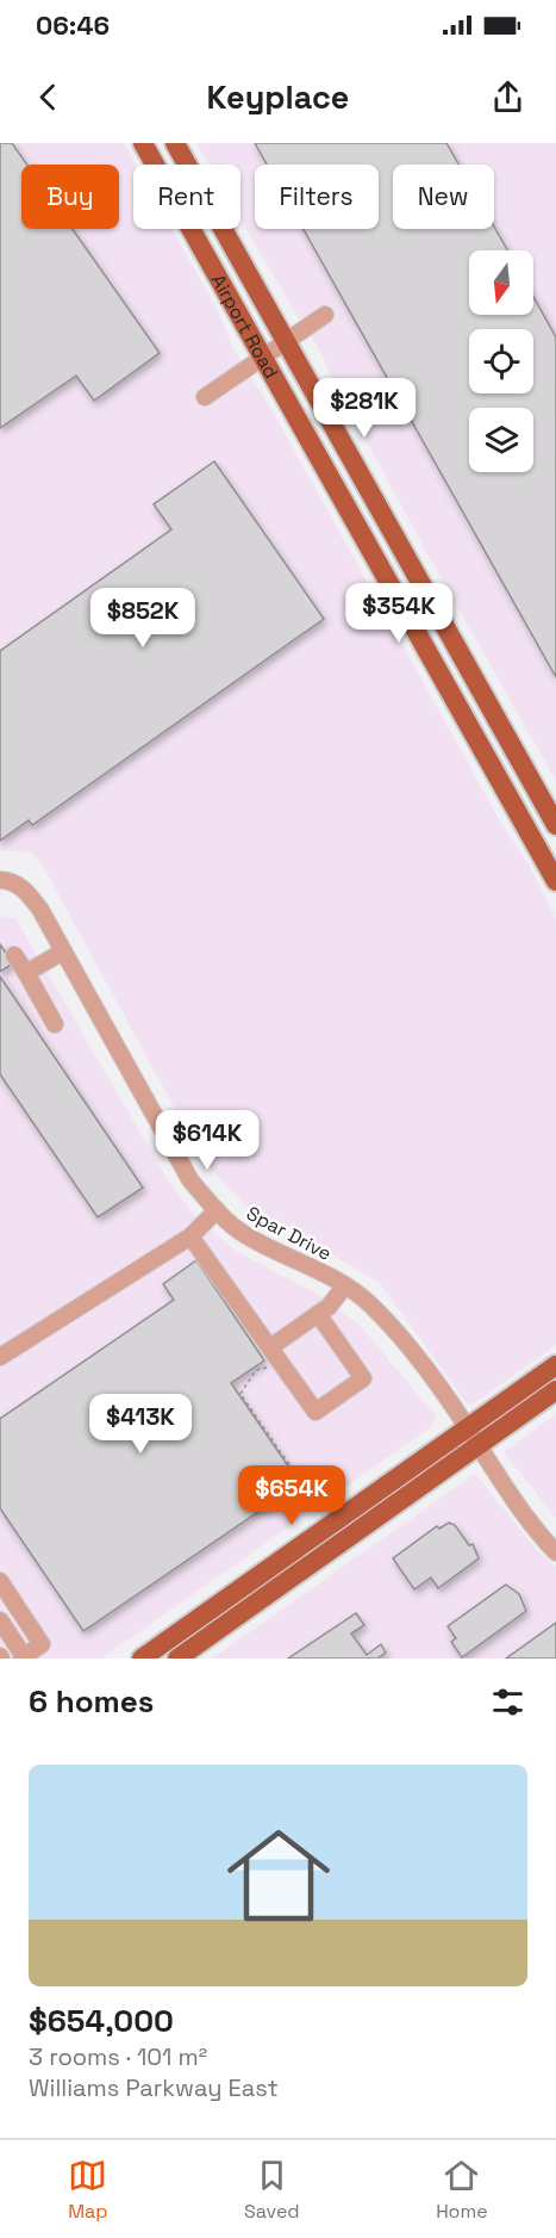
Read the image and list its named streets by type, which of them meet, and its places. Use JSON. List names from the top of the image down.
{
  "streets": {
    "main road": ["Airport Road"],
    "street": ["Spar Drive"]
  },
  "north": "bottom",
  "page": {
    "status": "06:46",
    "header": "Keyplace",
    "chip": [
      "Buy",
      "Rent",
      "Filters",
      "New"
    ],
    "price": [
      "$281K",
      "$354K",
      "$852K",
      "$614K",
      "$413K",
      "$654K"
    ],
    "heading": "6 homes",
    "list": [
      {
        "name": "$654,000",
        "note": "3 rooms · 101 m² · Williams Parkway East"
      }
    ],
    "tabs": ["Map", "Saved", "Home"]
  }
}
